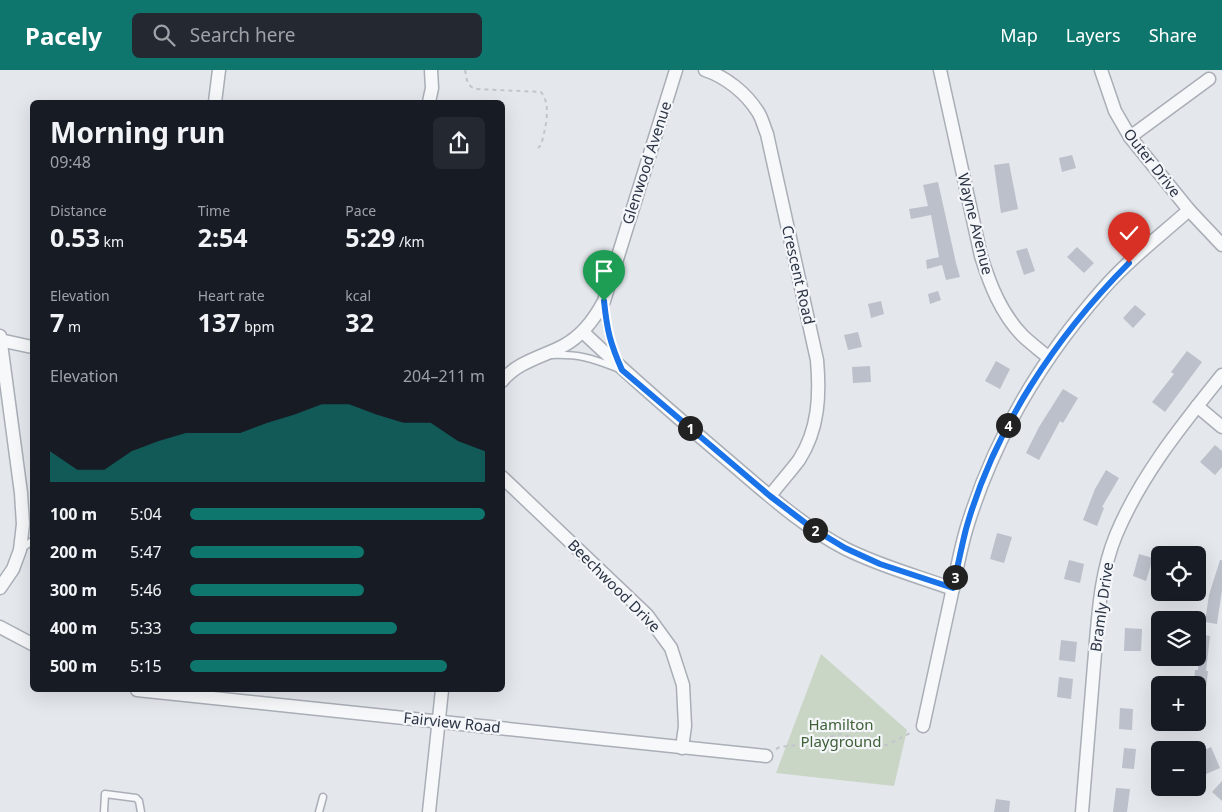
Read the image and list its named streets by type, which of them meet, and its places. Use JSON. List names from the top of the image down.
{
  "streets": {
    "street": [
      "Glenwood Avenue",
      "Outer Drive",
      "Wayne Avenue",
      "Crescent Road",
      "Beechwood Drive",
      "Bramly Drive",
      "Fairview Road"
    ]
  },
  "crossings": [
    ["Beechwood Drive", "Fairview Road"]
  ],
  "parks": ["Hamilton Playground"],
  "page": {
    "header": "Pacely",
    "search": "Search here",
    "nav": ["Map", "Layers", "Share"],
    "heading": ["Morning run", "09:48"],
    "stats": [
      ["Distance", "0.53 km"],
      ["Time", "2:54"],
      ["Pace", "5:29 /km"],
      ["Elevation", "7 m"],
      ["Heart rate", "137 bpm"],
      ["kcal", "32"]
    ],
    "chart": ["Elevation", "204–211 m"],
    "pins": [
      "4",
      "1",
      "2",
      "3"
    ],
    "list": [
      {
        "name": "100 m",
        "note": "5:04"
      },
      {
        "name": "200 m",
        "note": "5:47"
      },
      {
        "name": "300 m",
        "note": "5:46"
      },
      {
        "name": "400 m",
        "note": "5:33"
      },
      {
        "name": "500 m",
        "note": "5:15"
      }
    ],
    "map_buttons": ["+", "−"]
  }
}
